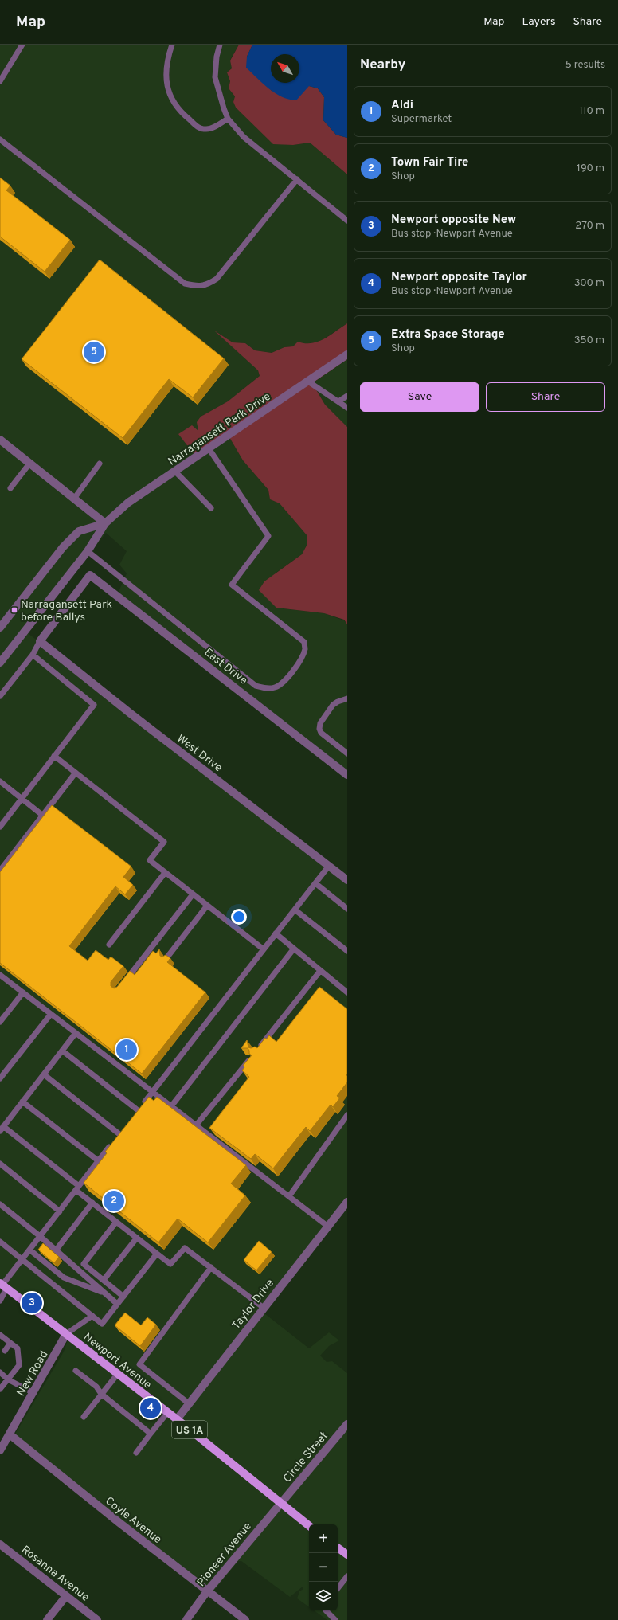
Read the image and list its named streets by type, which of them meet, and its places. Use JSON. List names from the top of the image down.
{
  "streets": {
    "main road": ["Newport Avenue", "US 1A"],
    "street": [
      "Narragansett Park Drive",
      "East Drive",
      "West Drive",
      "Taylor Drive",
      "New Road",
      "Circle Street",
      "Coyle Avenue",
      "Pioneer Avenue",
      "Rosanna Avenue"
    ]
  },
  "crossings": [
    ["East Drive", "West Drive"],
    ["Taylor Drive", "Newport Avenue"],
    ["Newport Avenue", "New Road"],
    ["Newport Avenue", "Circle Street"],
    ["Newport Avenue", "Pioneer Avenue"],
    ["New Road", "Coyle Avenue"],
    ["Circle Street", "Pioneer Avenue"],
    ["Coyle Avenue", "Pioneer Avenue"]
  ],
  "places": {
    "transit": ["Narragansett Park before Ballys"]
  },
  "north": "top left",
  "page": {
    "header": "Map",
    "nav": ["Map", "Layers", "Share"],
    "heading": ["Nearby", "5 results"],
    "list": [
      {
        "mark": "1",
        "name": "Aldi",
        "note": "Supermarket",
        "value": "110 m"
      },
      {
        "mark": "2",
        "name": "Town Fair Tire",
        "note": "Shop",
        "value": "190 m"
      },
      {
        "mark": "3",
        "name": "Newport opposite New",
        "note": "Bus stop · Newport Avenue",
        "value": "270 m"
      },
      {
        "mark": "4",
        "name": "Newport opposite Taylor",
        "note": "Bus stop · Newport Avenue",
        "value": "300 m"
      },
      {
        "mark": "5",
        "name": "Extra Space Storage",
        "note": "Shop",
        "value": "350 m"
      }
    ],
    "pins": [
      "5",
      "1",
      "2",
      "3",
      "4"
    ],
    "buttons": ["Save", "Share"],
    "map_buttons": ["+", "−"]
  }
}
